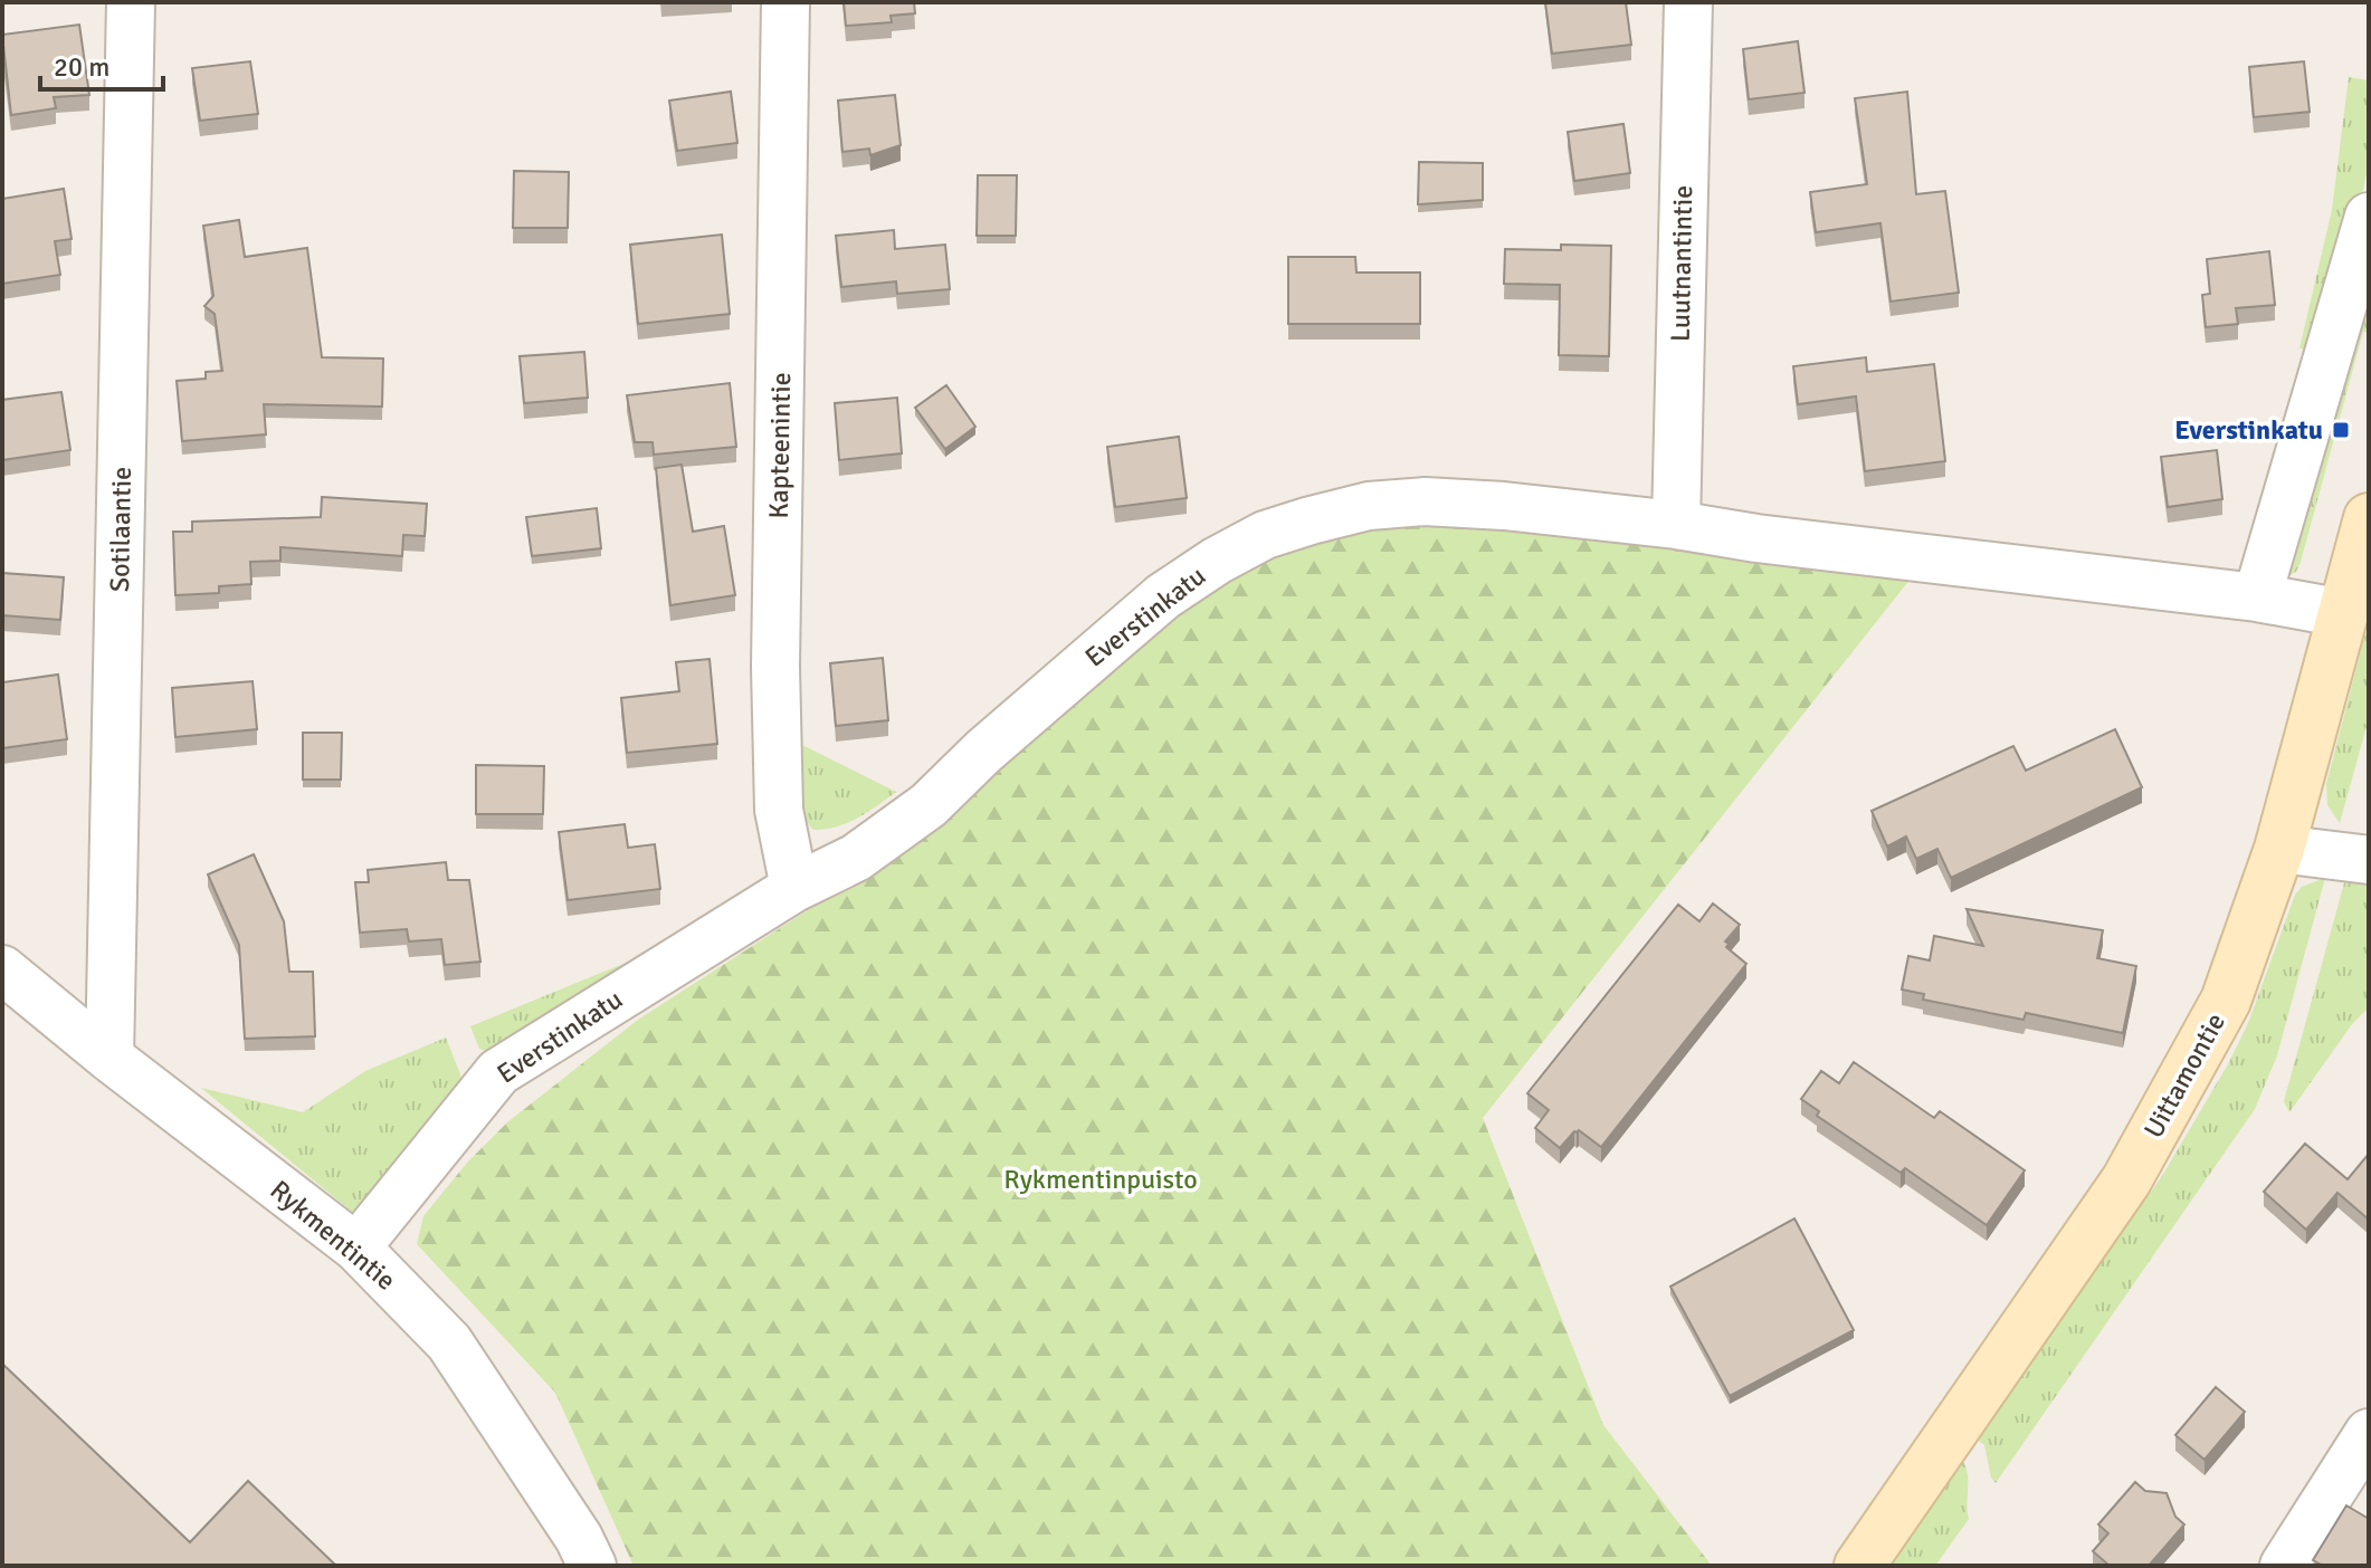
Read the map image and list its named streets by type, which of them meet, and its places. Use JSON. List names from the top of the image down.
{
  "streets": {
    "street": [
      "Luutnantintie",
      "Kapteenintie",
      "Sotilaantie",
      "Everstinkatu",
      "Uittamontie",
      "Rykmentintie"
    ]
  },
  "crossings": [
    ["Luutnantintie", "Everstinkatu"],
    ["Kapteenintie", "Everstinkatu"],
    ["Sotilaantie", "Rykmentintie"],
    ["Everstinkatu", "Uittamontie"],
    ["Everstinkatu", "Rykmentintie"]
  ],
  "parks": ["Rykmentinpuisto"],
  "places": {
    "transit": ["Everstinkatu"]
  },
  "scale_bar": "20 m"
}
